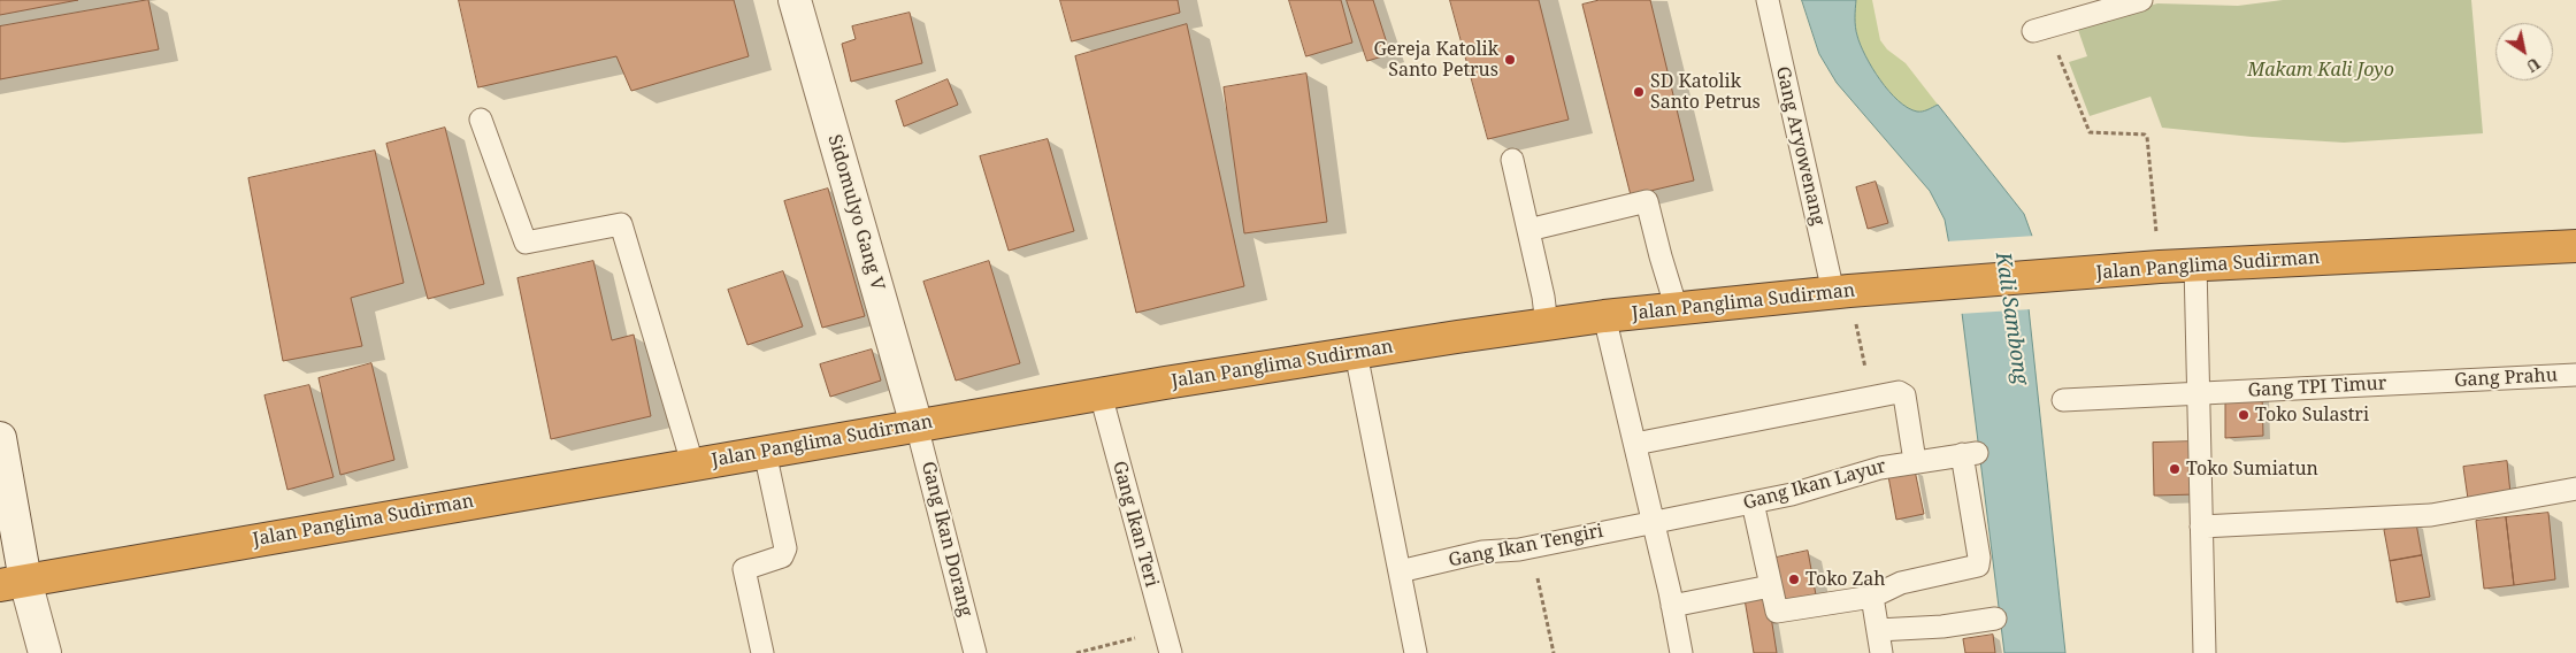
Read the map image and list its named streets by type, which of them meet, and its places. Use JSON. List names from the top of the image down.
{
  "streets": {
    "highway": ["Jalan Panglima Sudirman"],
    "street": ["Sidomulyo Gang V"],
    "lane": [
      "Gang Aryowenang",
      "Gang Prahu",
      "Gang TPI Timur",
      "Gang Ikan Layur",
      "Gang Ikan Teri",
      "Gang Ikan Dorang",
      "Gang Ikan Tengiri"
    ]
  },
  "crossings": [
    ["Gang Aryowenang", "Jalan Panglima Sudirman"],
    ["Sidomulyo Gang V", "Jalan Panglima Sudirman"],
    ["Sidomulyo Gang V", "Gang Ikan Dorang"],
    ["Jalan Panglima Sudirman", "Gang Ikan Teri"],
    ["Jalan Panglima Sudirman", "Gang Ikan Dorang"],
    ["Gang Prahu", "Gang TPI Timur"],
    ["Gang Ikan Layur", "Gang Ikan Tengiri"]
  ],
  "water": ["Kali Sambong"],
  "parks": ["Makam Kali Joyo"],
  "places": [
    "Gereja Katolik Santo Petrus",
    "SD Katolik Santo Petrus",
    "Toko Sulastri",
    "Toko Sumiatun",
    "Toko Zah"
  ],
  "north": "bottom right"
}
